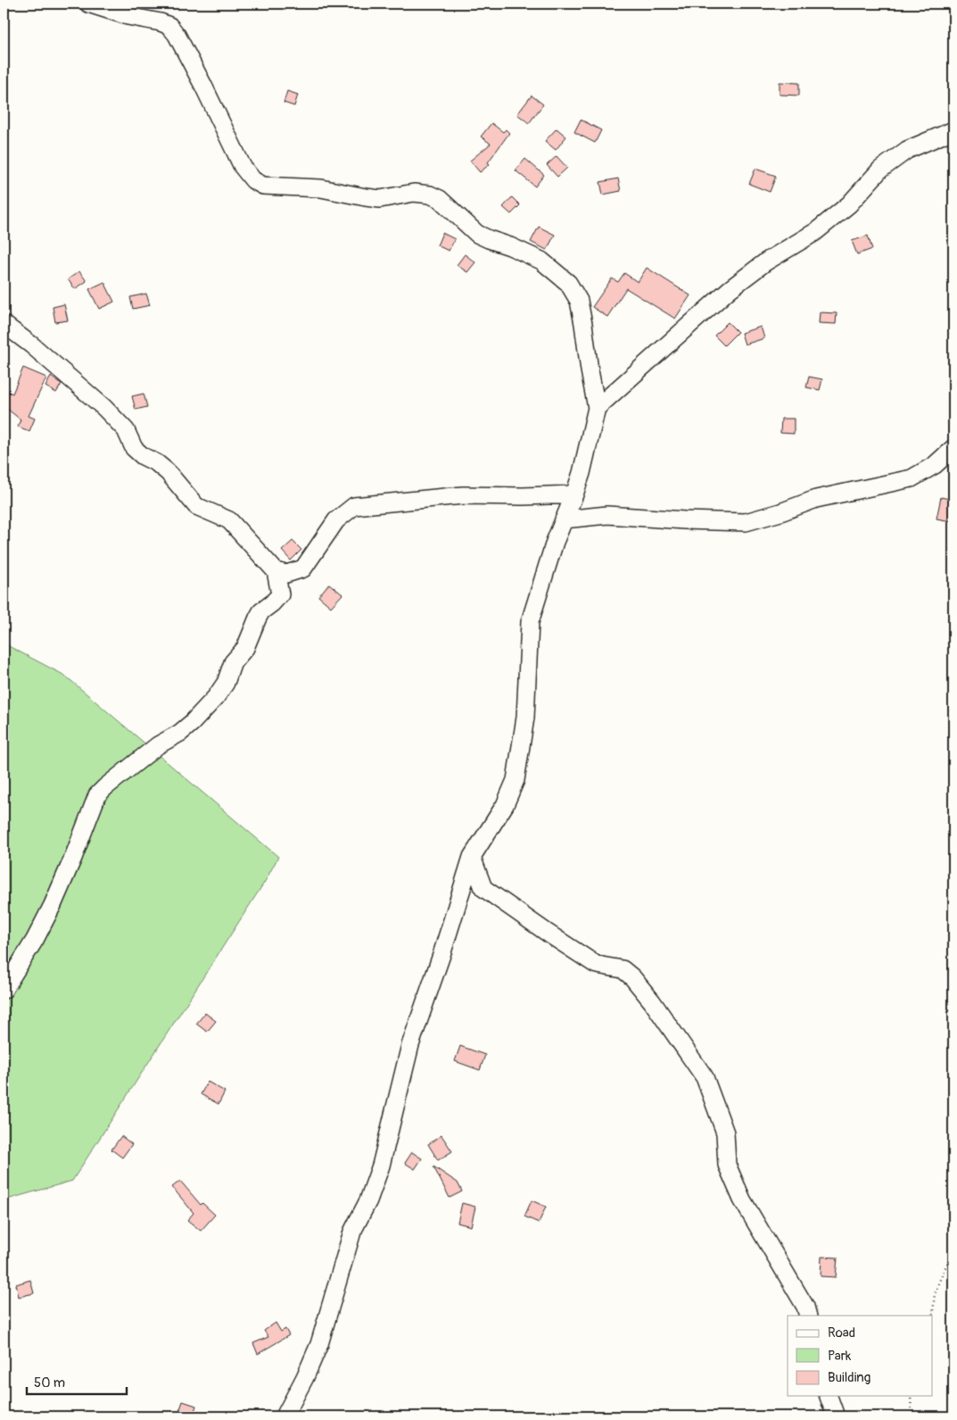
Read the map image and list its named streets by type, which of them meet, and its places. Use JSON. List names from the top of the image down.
{
  "legend": ["Road", "Park", "Building"],
  "scale_bar": "50 m"
}
